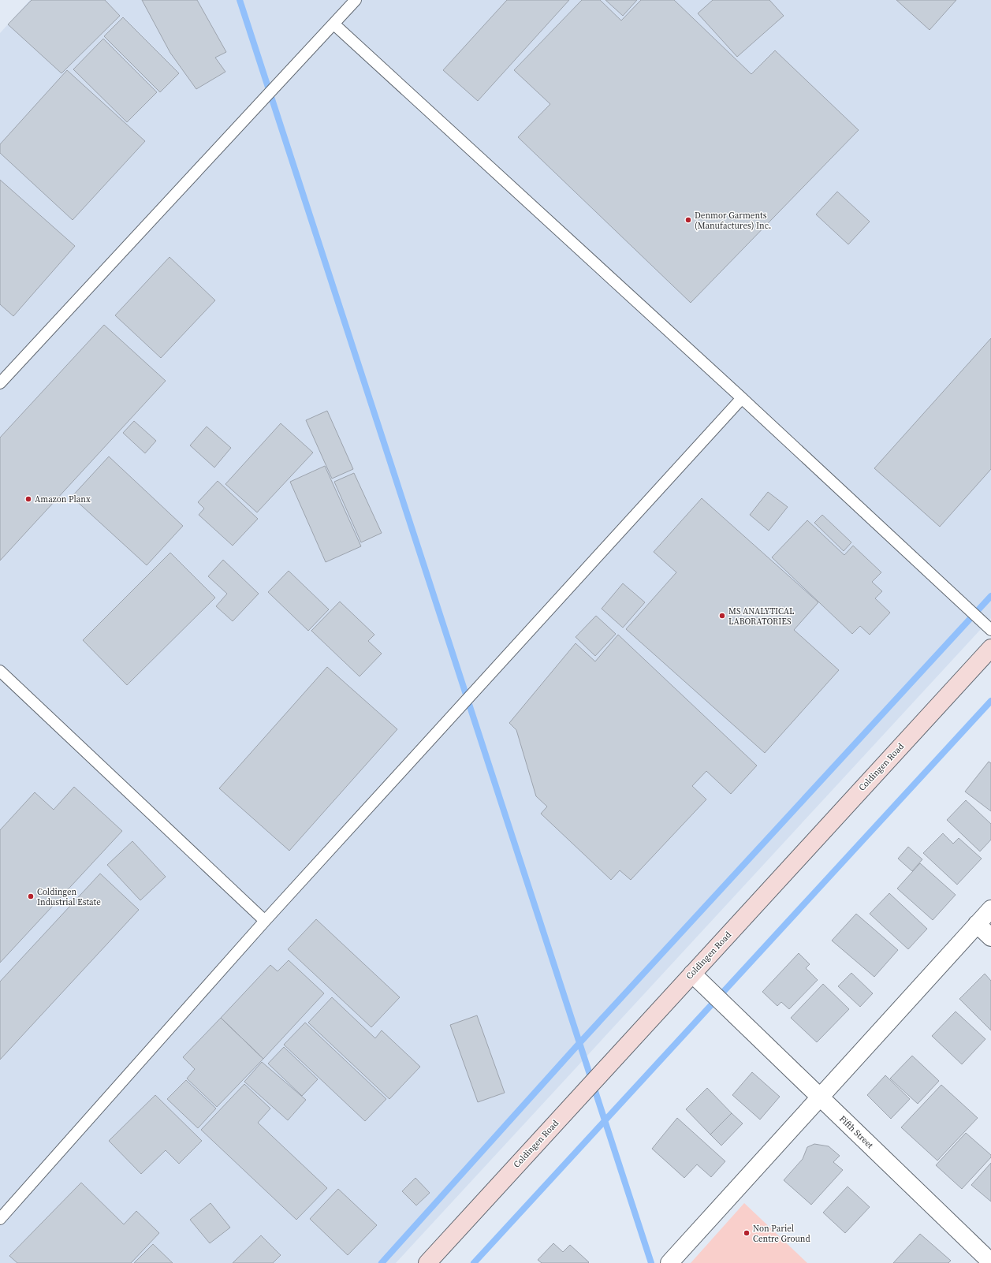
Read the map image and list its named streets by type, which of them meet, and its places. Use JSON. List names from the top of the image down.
{
  "streets": {
    "street": ["Coldingen Road", "Fifth Street"]
  },
  "crossings": [
    ["Coldingen Road", "Fifth Street"]
  ],
  "places": [
    "Denmor Garments (Manufactures) Inc.",
    "Amazon Planx",
    "MS ANALYTICAL LABORATORIES",
    "Coldingen Industrial Estate",
    "Non Pariel Centre Ground"
  ]
}
